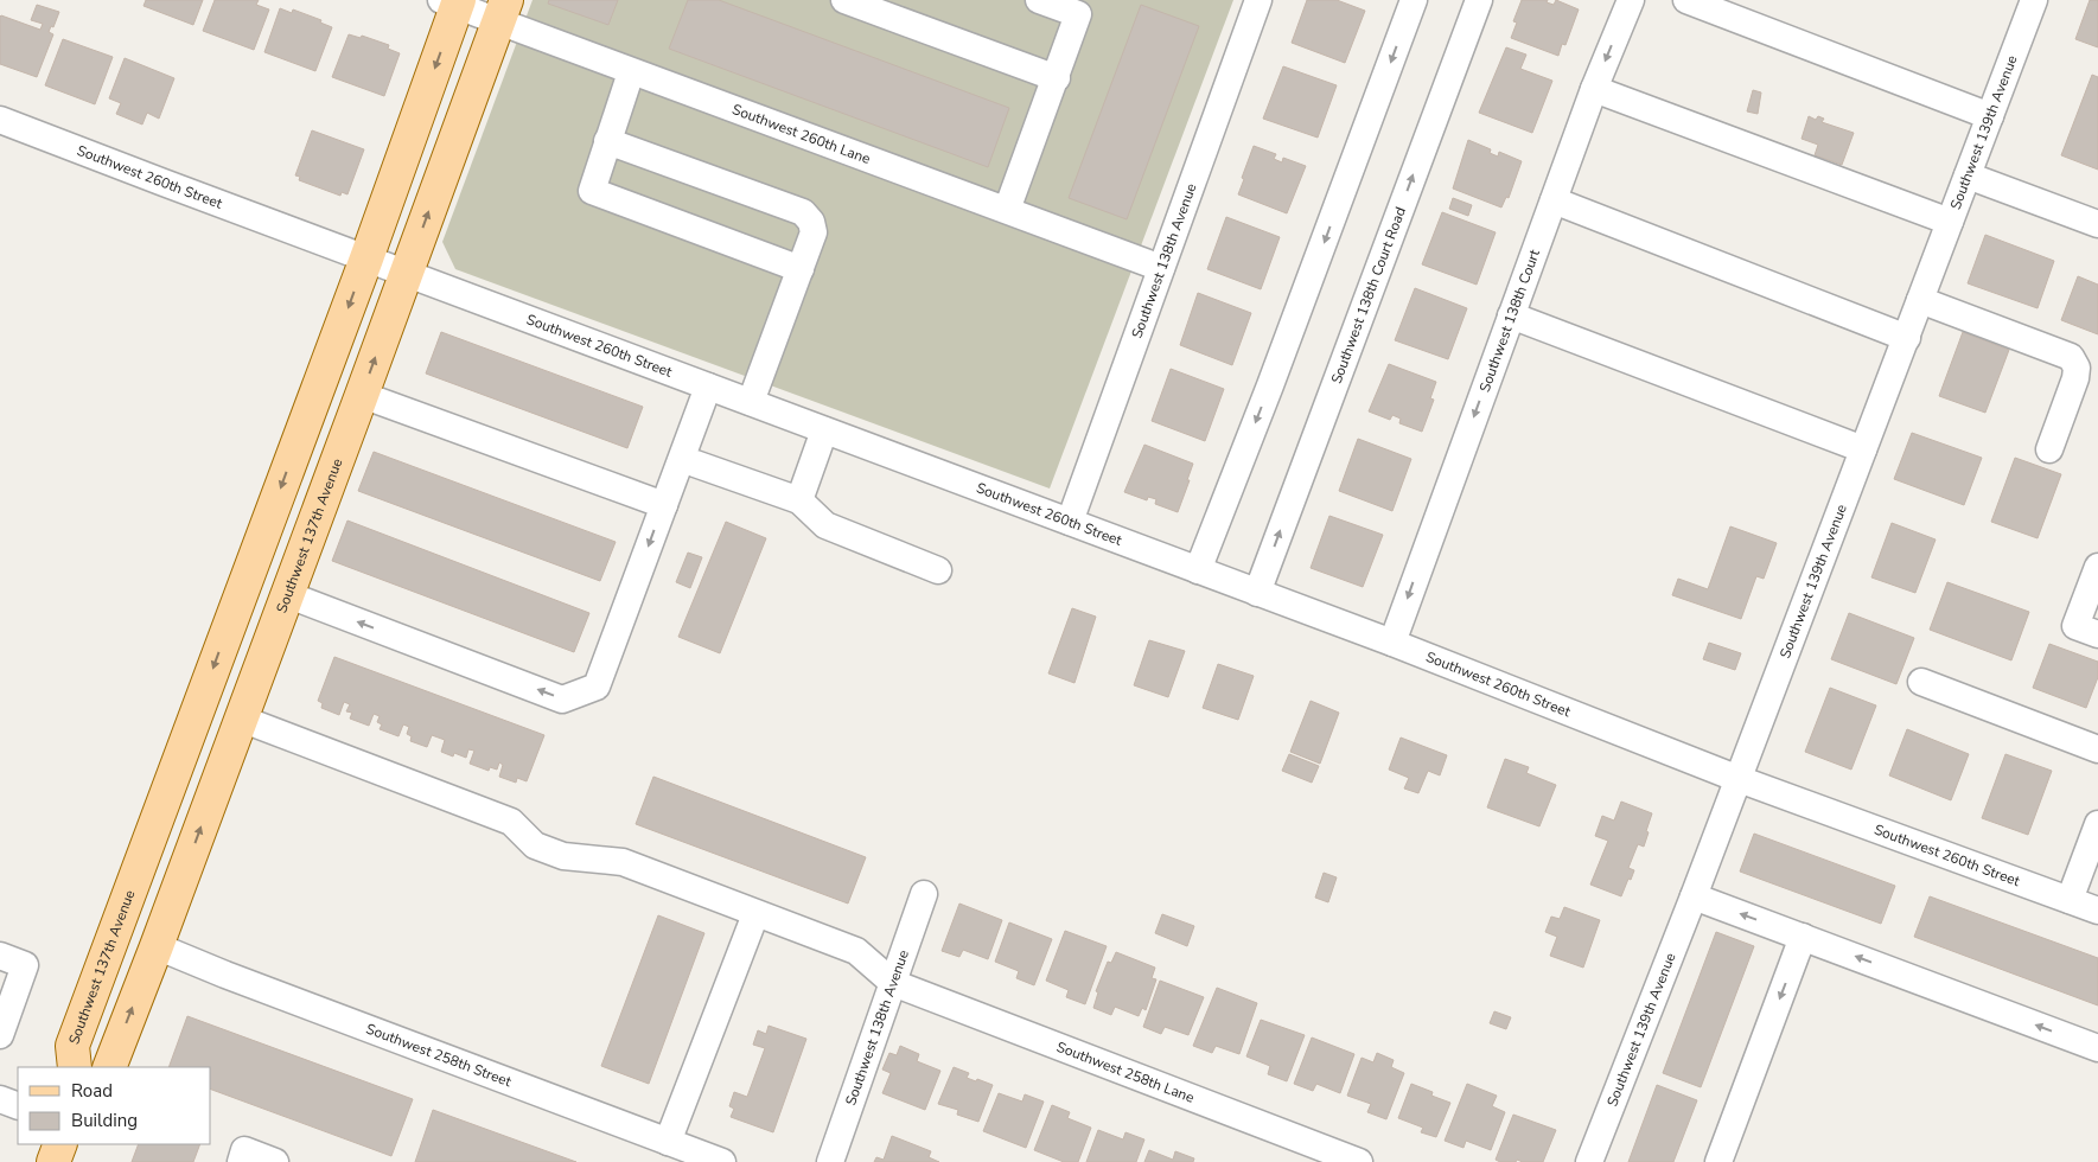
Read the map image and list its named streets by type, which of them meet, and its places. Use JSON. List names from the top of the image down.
{
  "streets": {
    "main road": ["Southwest 137th Avenue"],
    "street": [
      "Southwest 139th Avenue",
      "Southwest 260th Lane",
      "Southwest 260th Street",
      "Southwest 138th Avenue",
      "Southwest 138th Court Road",
      "Southwest 138th Court",
      "Southwest 258th Street",
      "Southwest 258th Lane"
    ]
  },
  "crossings": [
    ["Southwest 139th Avenue", "Southwest 260th Street"],
    ["Southwest 260th Lane", "Southwest 138th Avenue"],
    ["Southwest 260th Lane", "Southwest 137th Avenue"],
    ["Southwest 260th Street", "Southwest 138th Avenue"],
    ["Southwest 260th Street", "Southwest 138th Court Road"],
    ["Southwest 260th Street", "Southwest 138th Court"],
    ["Southwest 260th Street", "Southwest 137th Avenue"],
    ["Southwest 138th Avenue", "Southwest 258th Lane"],
    ["Southwest 137th Avenue", "Southwest 258th Street"]
  ],
  "legend": ["Road", "Building"]
}
